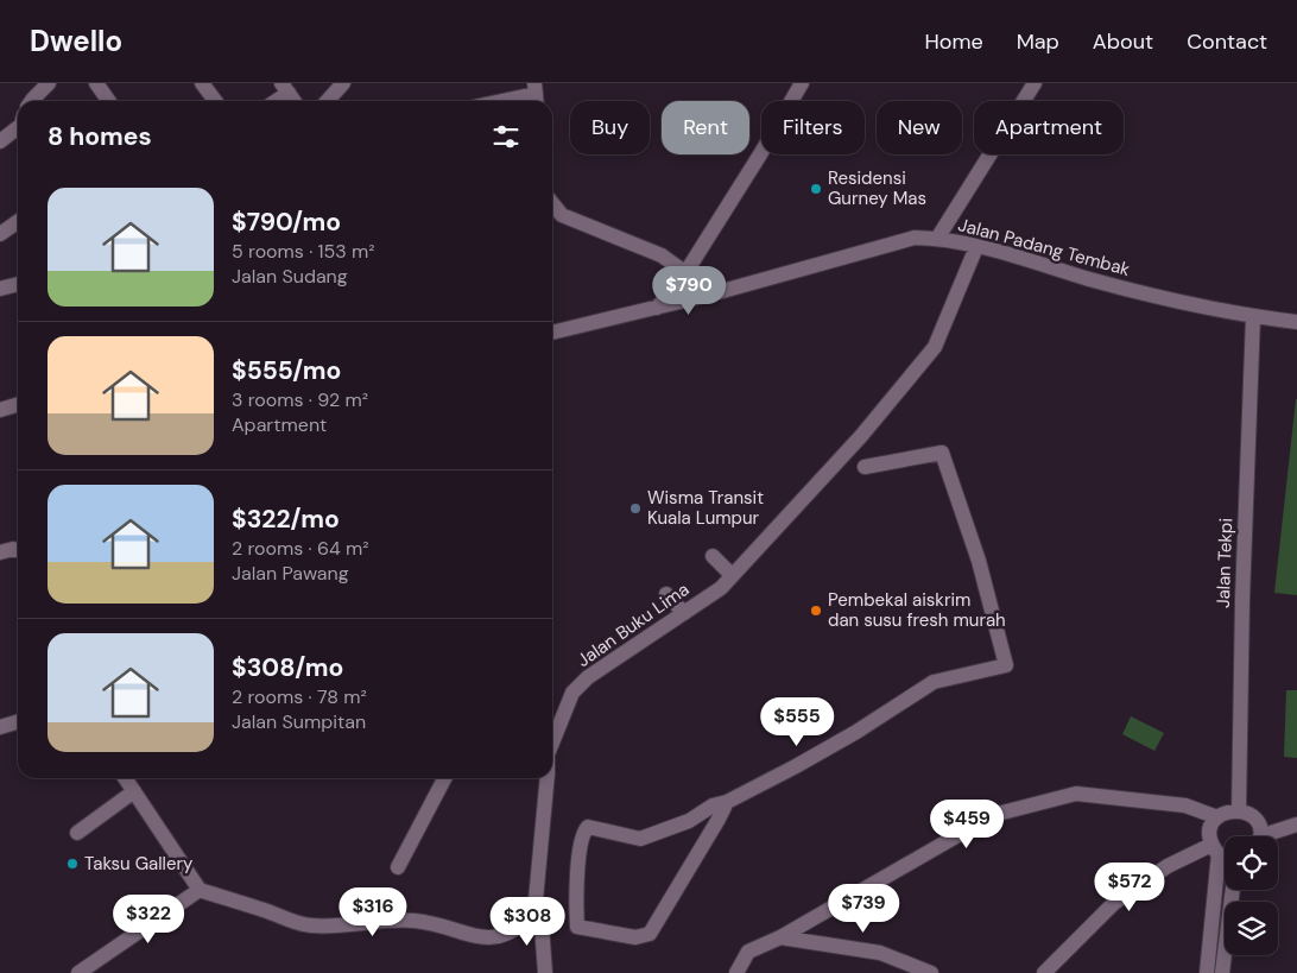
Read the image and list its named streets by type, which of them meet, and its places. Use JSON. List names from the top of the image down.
{
  "streets": {
    "street": ["Jalan Padang Tembak", "Jalan Tekpi", "Jalan Buku Lima"]
  },
  "crossings": [
    ["Jalan Padang Tembak", "Jalan Tekpi"],
    ["Jalan Padang Tembak", "Jalan Buku Lima"]
  ],
  "places": [
    "Residensi Gurney Mas",
    "Wisma Transit Kuala Lumpur",
    "Pembekal aiskrim dan susu fresh murah",
    "Taksu Gallery"
  ],
  "page": {
    "header": "Dwello",
    "nav": [
      "Home",
      "Map",
      "About",
      "Contact"
    ],
    "chip": [
      "Buy",
      "Rent",
      "Filters",
      "New",
      "Apartment"
    ],
    "heading": "8 homes",
    "list": [
      {
        "name": "$790/mo",
        "note": "5 rooms · 153 m² · Jalan Sudang"
      },
      {
        "name": "$555/mo",
        "note": "3 rooms · 92 m² · Apartment"
      },
      {
        "name": "$322/mo",
        "note": "2 rooms · 64 m² · Jalan Pawang"
      },
      {
        "name": "$308/mo",
        "note": "2 rooms · 78 m² · Jalan Sumpitan"
      }
    ],
    "price": [
      "$790",
      "$555",
      "$459",
      "$572",
      "$739",
      "$316",
      "$322",
      "$308"
    ]
  }
}
